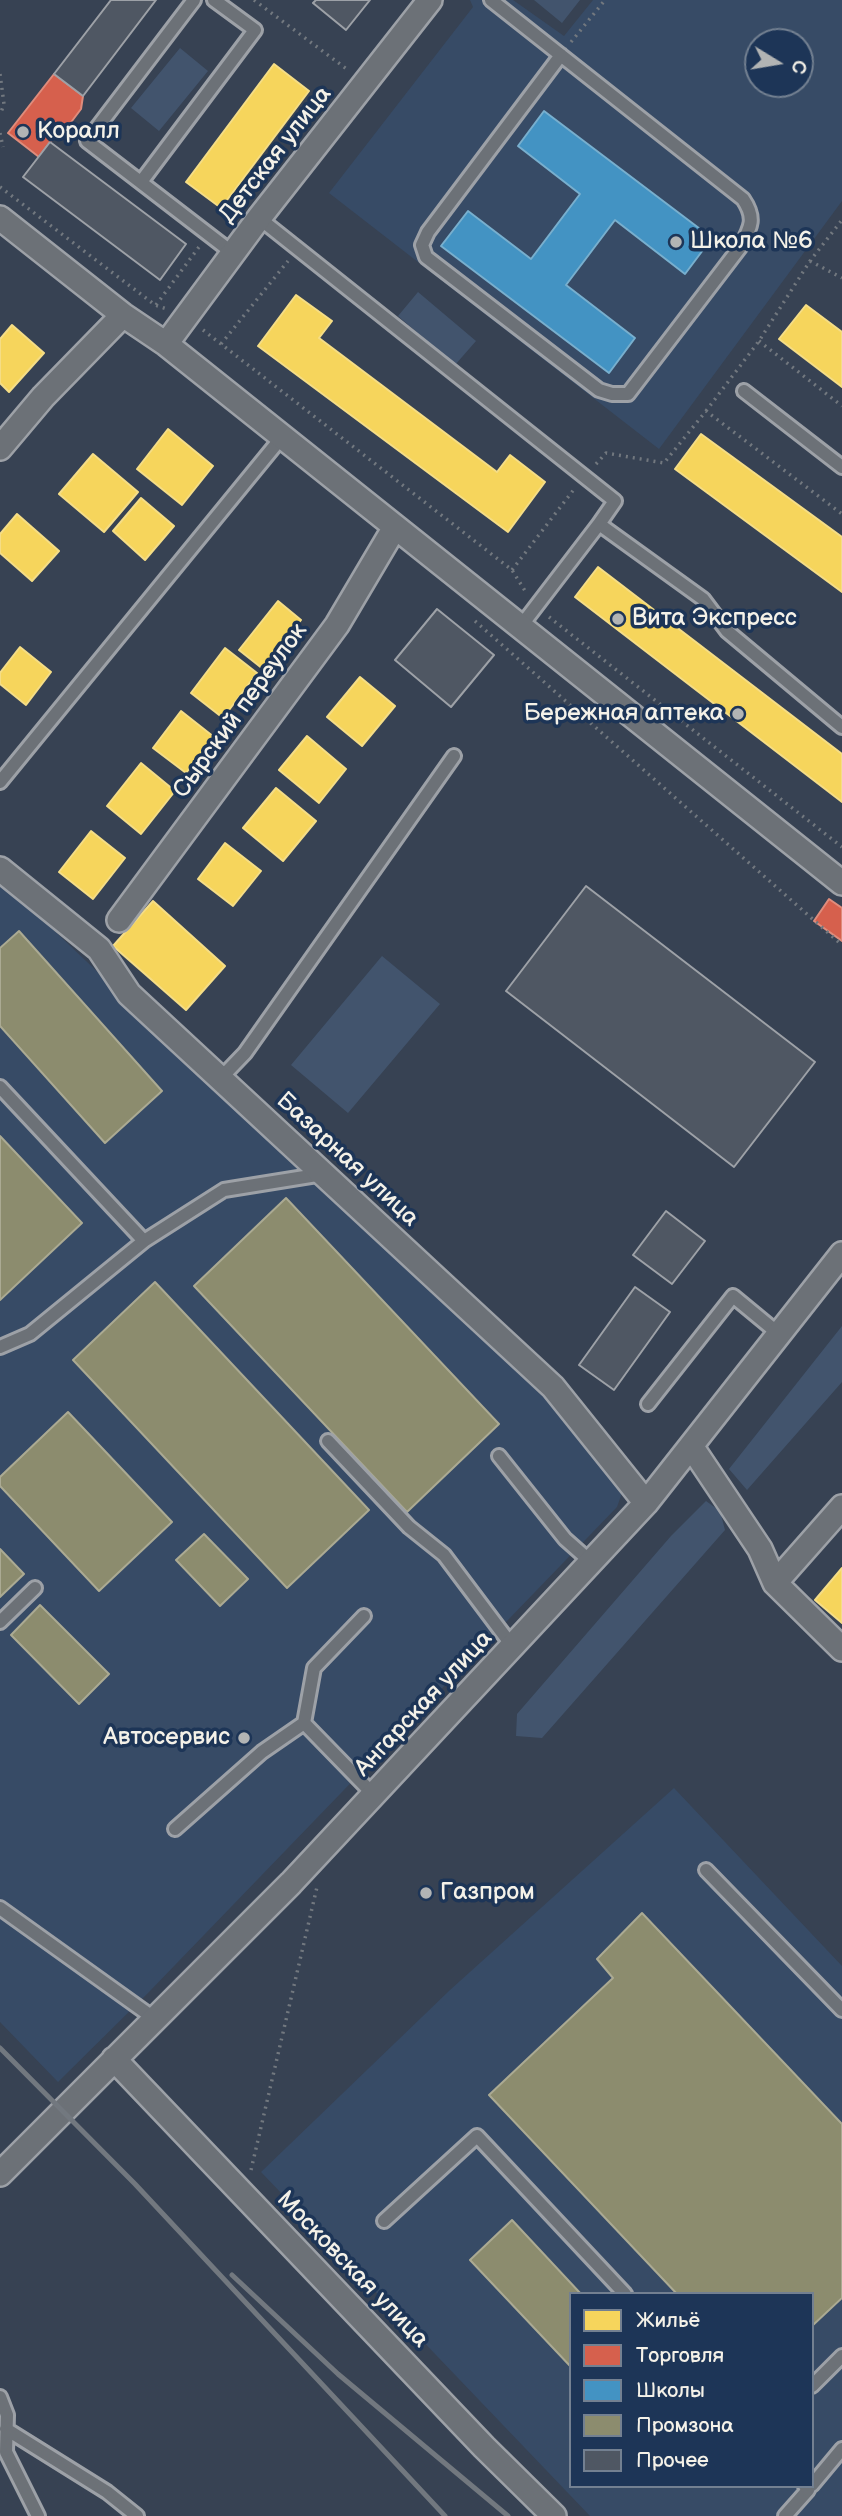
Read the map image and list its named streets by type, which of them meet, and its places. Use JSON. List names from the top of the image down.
{
  "streets": {
    "street": [
      "Детская улица",
      "Сырский переулок",
      "Базарная улица",
      "Ангарская улица",
      "Московская улица"
    ]
  },
  "crossings": [
    ["Базарная улица", "Ангарская улица"],
    ["Ангарская улица", "Московская улица"]
  ],
  "places": [
    "Коралл",
    "Школа №6",
    "Вита Экспресс",
    "Бережная аптека",
    "Автосервис",
    "Газпром"
  ],
  "legend": [
    "Жильё",
    "Торговля",
    "Школы",
    "Промзона",
    "Прочее"
  ],
  "north": "right"
}
